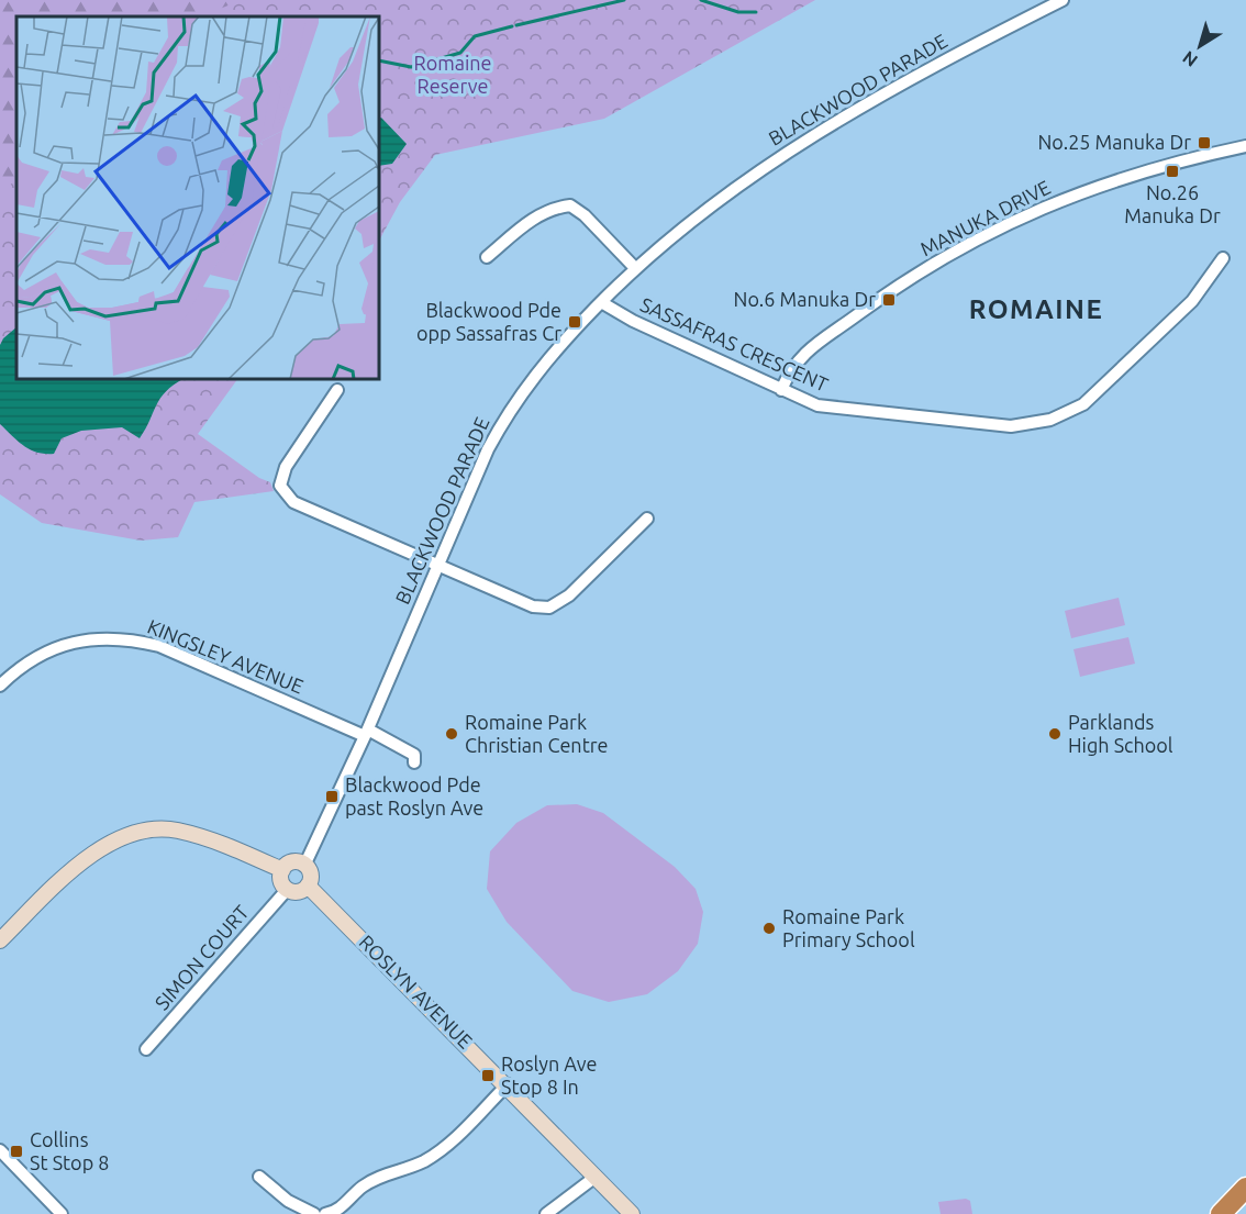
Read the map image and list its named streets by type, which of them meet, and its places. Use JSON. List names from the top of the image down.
{
  "streets": {
    "street": [
      "BLACKWOOD PARADE",
      "MANUKA DRIVE",
      "SASSAFRAS CRESCENT",
      "KINGSLEY AVENUE",
      "SIMON COURT",
      "ROSLYN AVENUE"
    ]
  },
  "crossings": [
    ["BLACKWOOD PARADE", "SASSAFRAS CRESCENT"],
    ["BLACKWOOD PARADE", "KINGSLEY AVENUE"],
    ["BLACKWOOD PARADE", "SIMON COURT"],
    ["BLACKWOOD PARADE", "ROSLYN AVENUE"],
    ["MANUKA DRIVE", "SASSAFRAS CRESCENT"],
    ["SIMON COURT", "ROSLYN AVENUE"]
  ],
  "districts": ["ROMAINE"],
  "parks": ["Romaine Reserve"],
  "places": {
    "transit": [
      "No.25 Manuka Dr",
      "No.26 Manuka Dr",
      "No.6 Manuka Dr",
      "Blackwood Pde opp Sassafras Cr",
      "Blackwood Pde past Roslyn Ave",
      "Roslyn Ave Stop 8 In",
      "Collins St Stop 8"
    ],
    "other": ["Romaine Park Christian Centre", "Parklands High School", "Romaine Park Primary School"]
  },
  "north": "bottom left"
}
